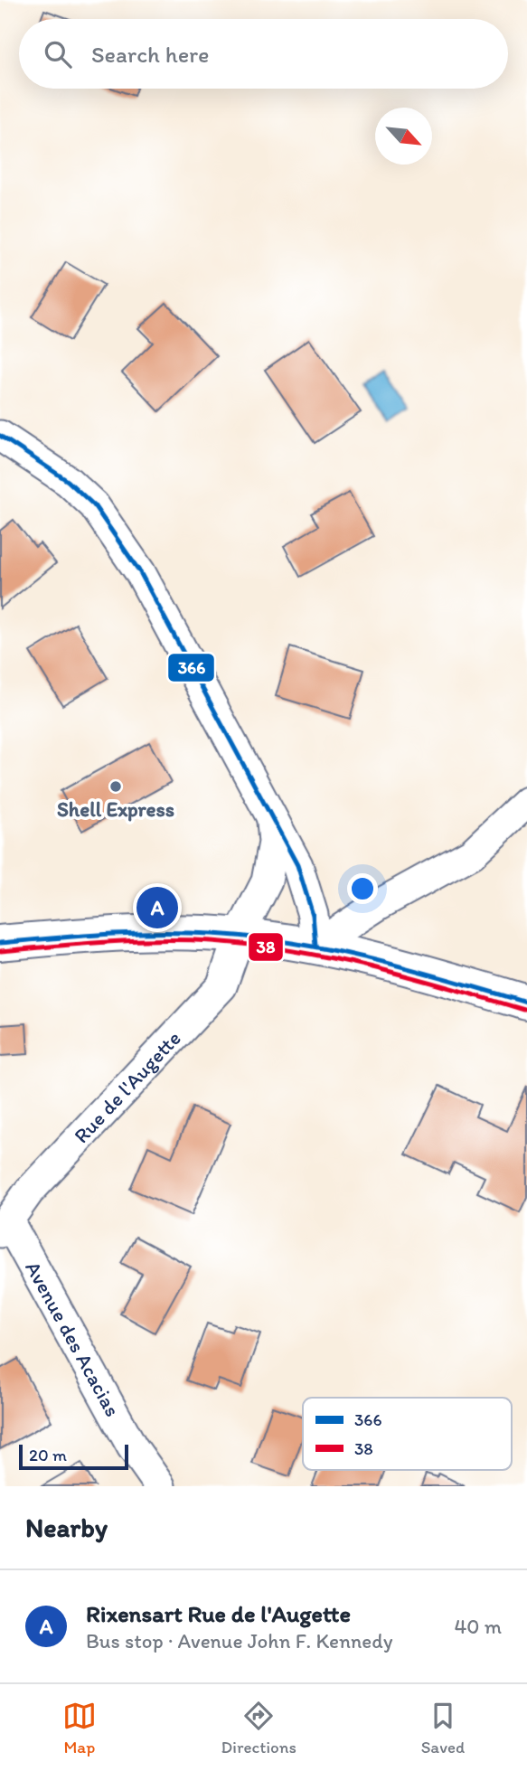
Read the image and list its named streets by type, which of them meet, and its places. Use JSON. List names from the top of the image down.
{
  "streets": {
    "street": ["Rue de l'Augette", "Avenue des Acacias"]
  },
  "crossings": [
    ["Rue de l'Augette", "Avenue des Acacias"]
  ],
  "places": ["Shell Express"],
  "lines": ["transit line 366", "transit line 38"],
  "legend": ["366", "38"],
  "scale_bar": "20 m",
  "north": "bottom right",
  "page": {
    "search": "Search here",
    "pins": "A",
    "scale": "20 m",
    "heading": "Nearby",
    "list": [
      {
        "mark": "A",
        "name": "Rixensart Rue de l'Augette",
        "note": "Bus stop · Avenue John F. Kennedy",
        "value": "40 m"
      }
    ],
    "nav": ["Map", "Directions", "Saved"]
  }
}
